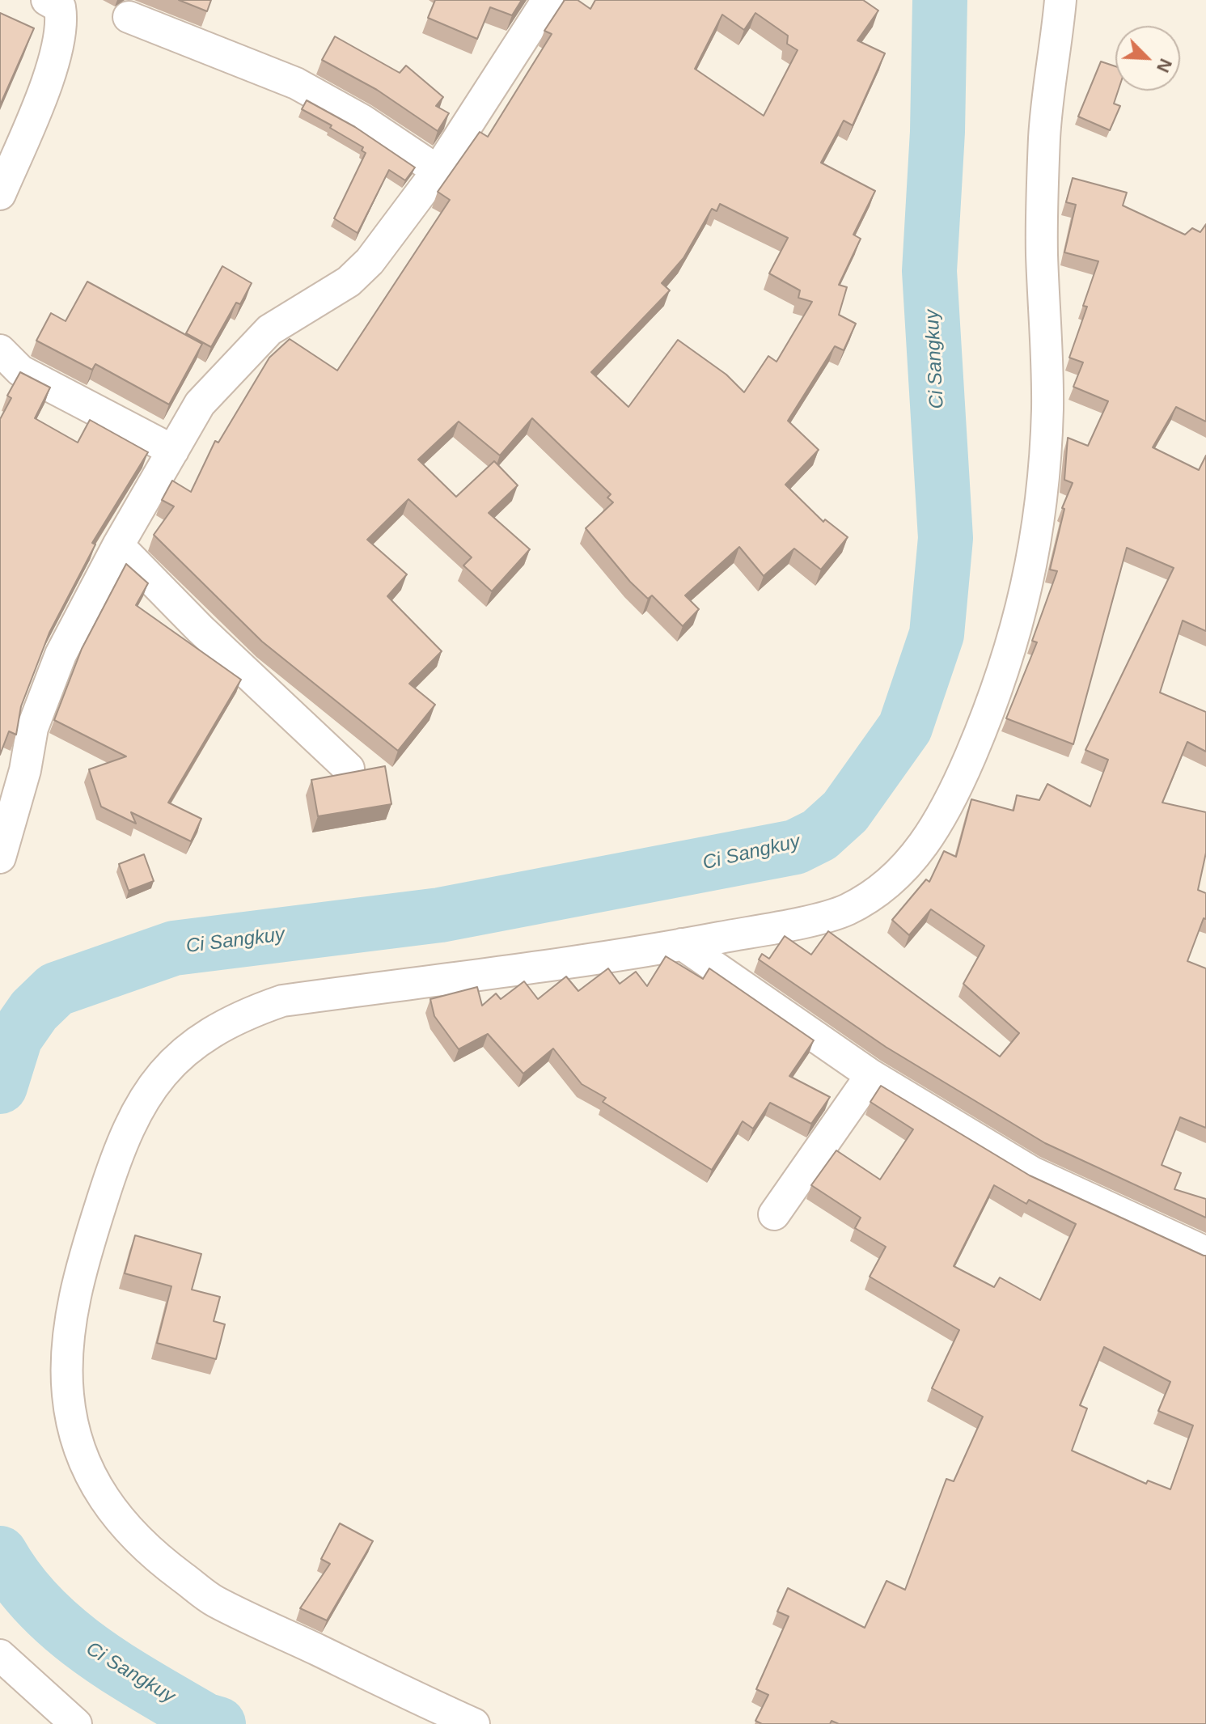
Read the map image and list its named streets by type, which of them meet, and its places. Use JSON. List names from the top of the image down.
{
  "water": ["Ci Sangkuy"],
  "north": "bottom right"
}
